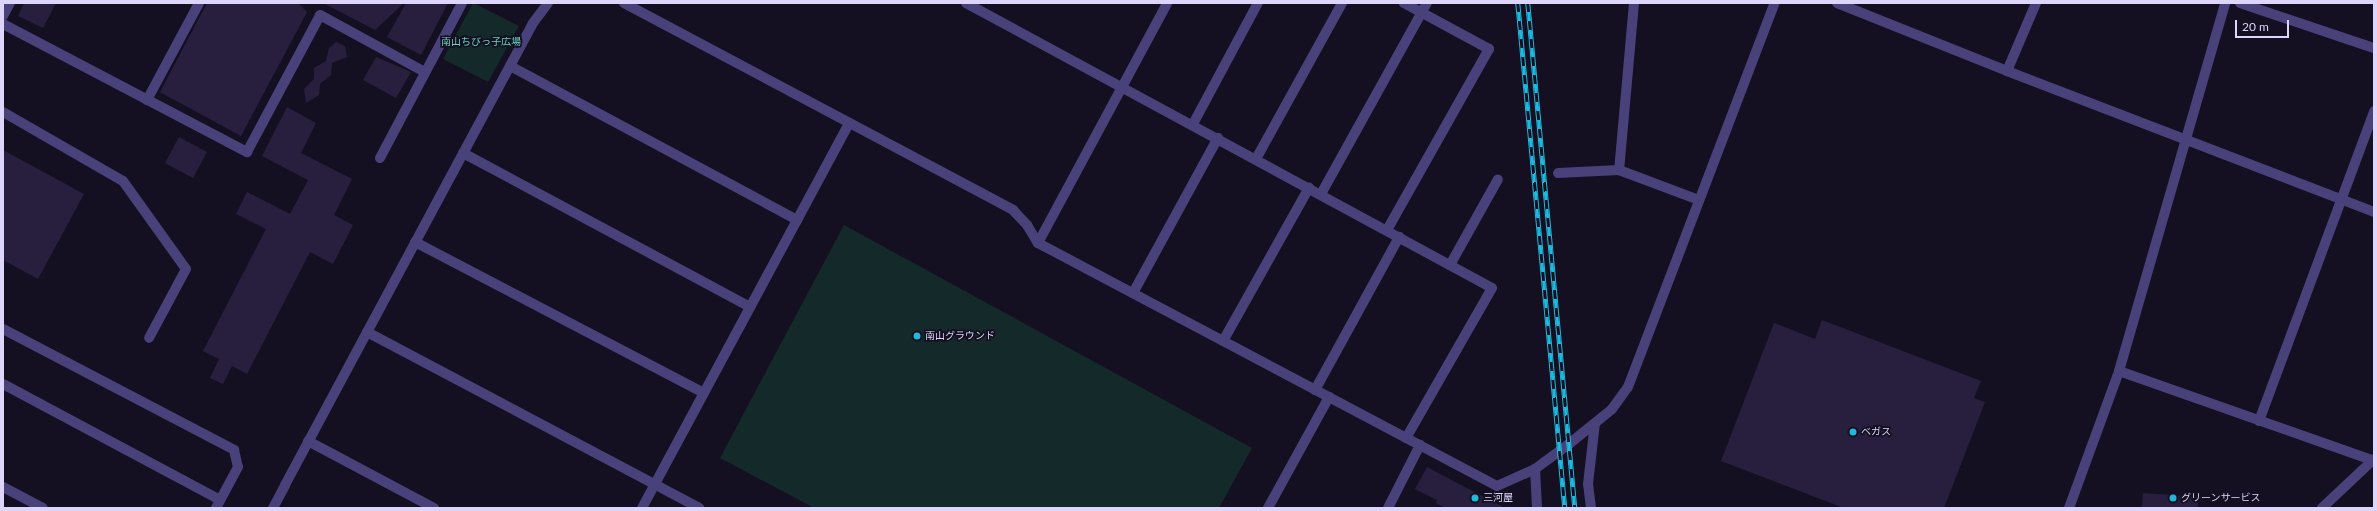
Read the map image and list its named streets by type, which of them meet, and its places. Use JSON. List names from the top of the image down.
{
  "parks": ["南山ちびっ子広場"],
  "places": [
    "南山グラウンド",
    "ベガス",
    "三河屋",
    "グリーンサービス"
  ],
  "scale_bar": "20 m"
}
